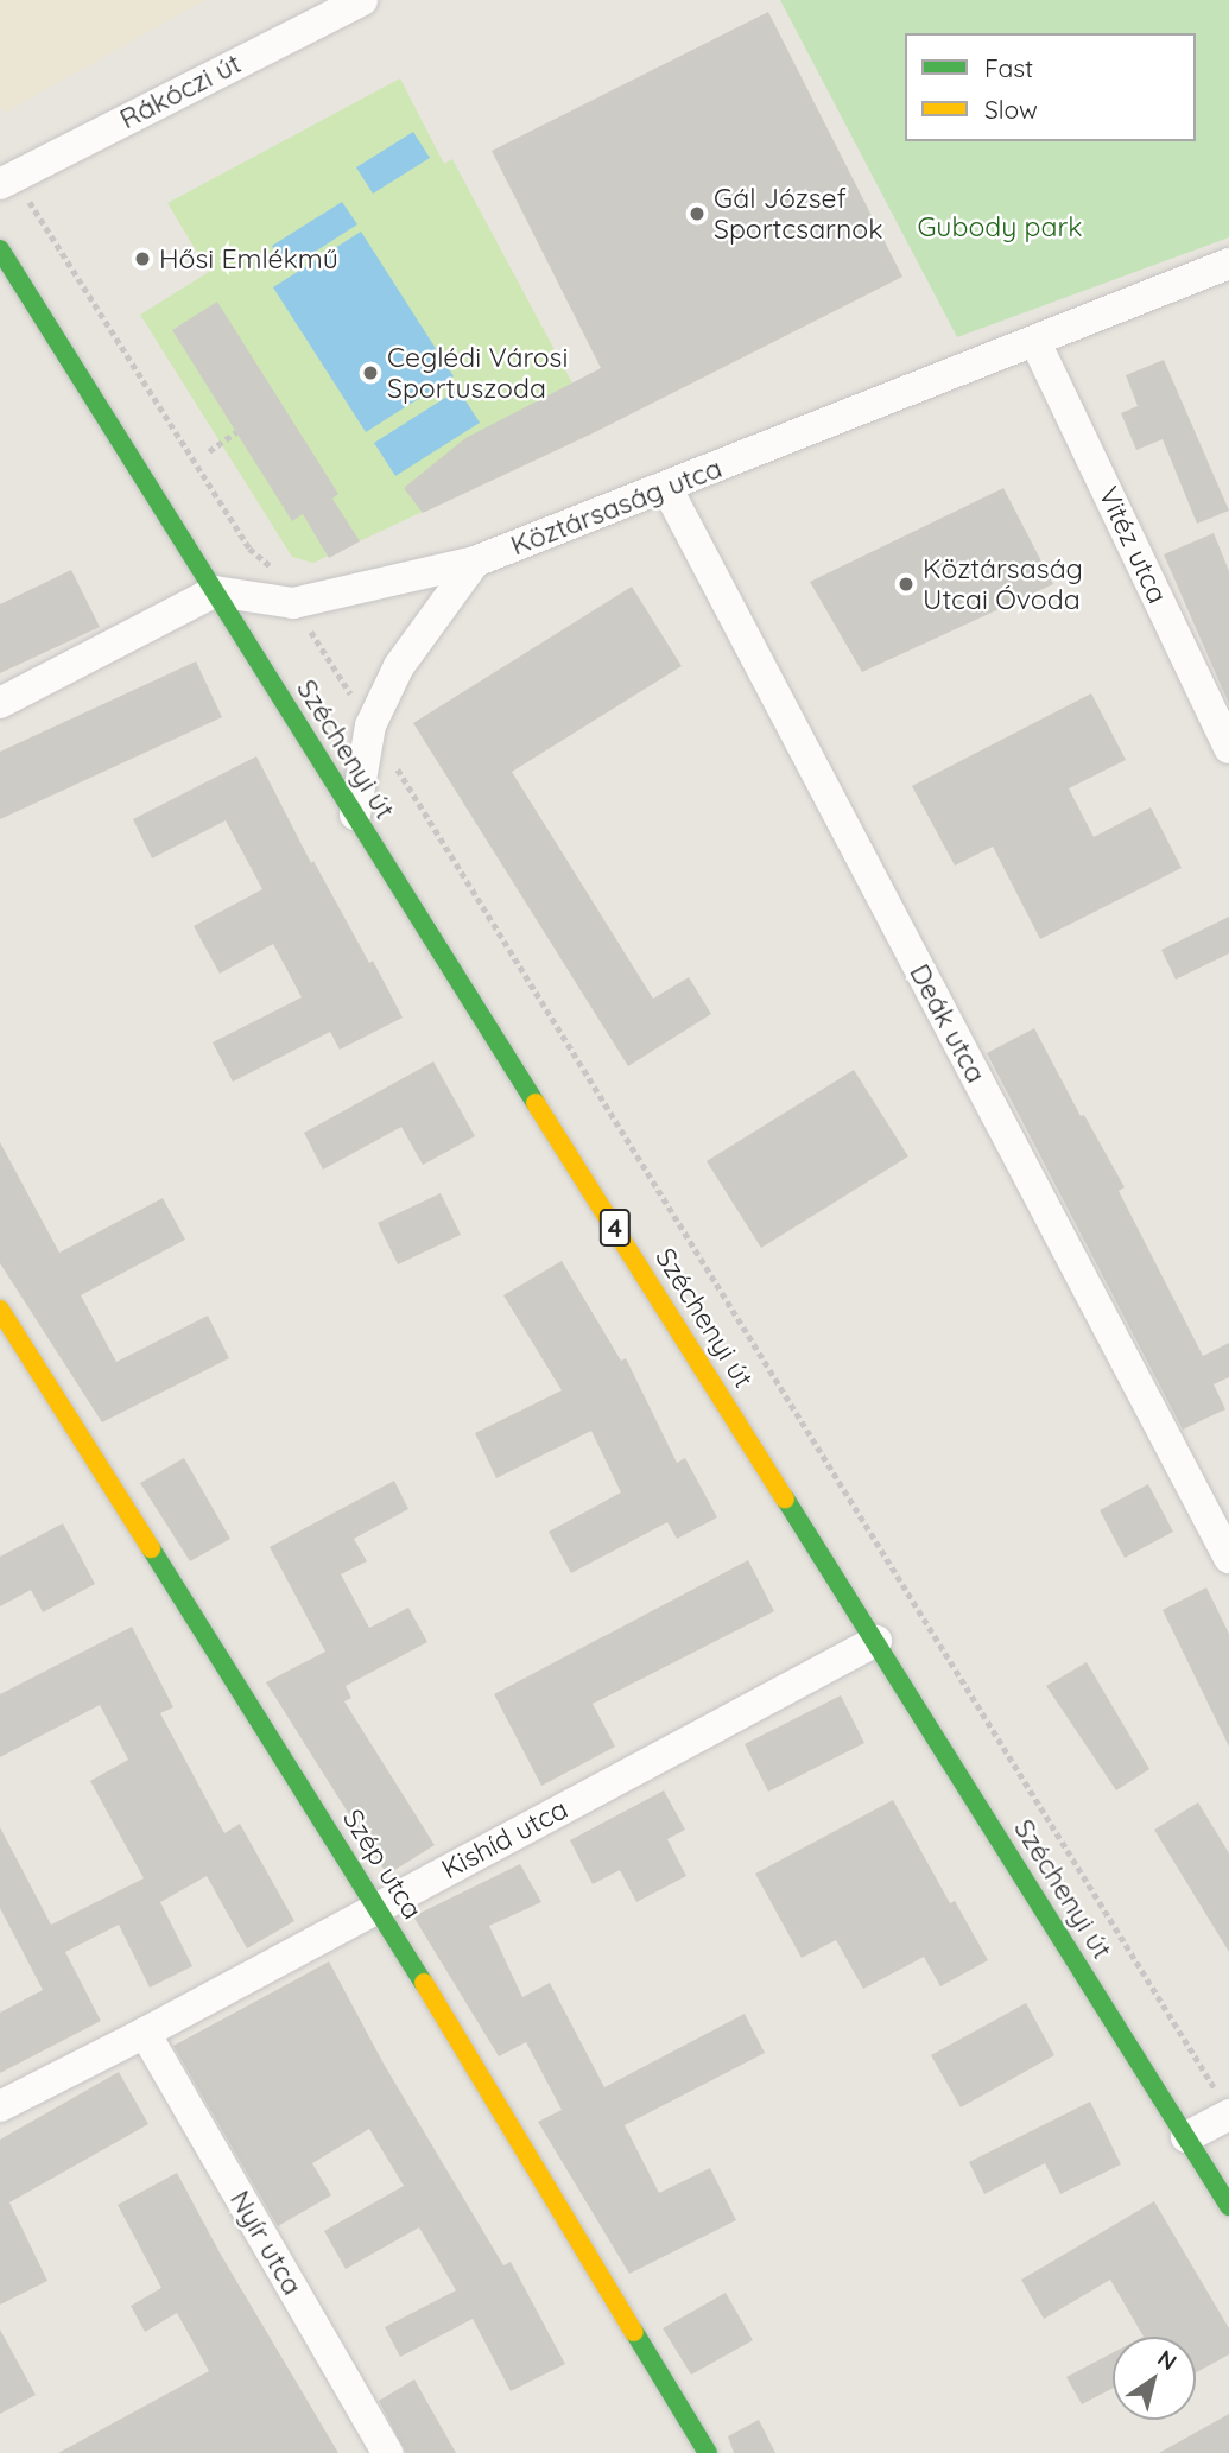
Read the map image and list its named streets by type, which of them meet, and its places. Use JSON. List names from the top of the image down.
{
  "streets": {
    "main road": ["Széchenyi út", "4", "Szép utca"],
    "street": [
      "Rákóczi út",
      "Köztársaság utca",
      "Vitéz utca",
      "Deák utca",
      "Kishíd utca",
      "Nyír utca"
    ]
  },
  "crossings": [
    ["Köztársaság utca", "Vitéz utca"],
    ["Köztársaság utca", "Széchenyi út"],
    ["Köztársaság utca", "Deák utca"],
    ["Széchenyi út", "Kishíd utca"],
    ["Kishíd utca", "Szép utca"],
    ["Kishíd utca", "Nyír utca"]
  ],
  "parks": ["Gubody park"],
  "places": [
    "Gál József Sportcsarnok",
    "Hősi Emlékmű",
    "Ceglédi Városi Sportuszoda",
    "Köztársaság Utcai Óvoda"
  ],
  "legend": ["Fast", "Slow"],
  "north": "top right"
}
